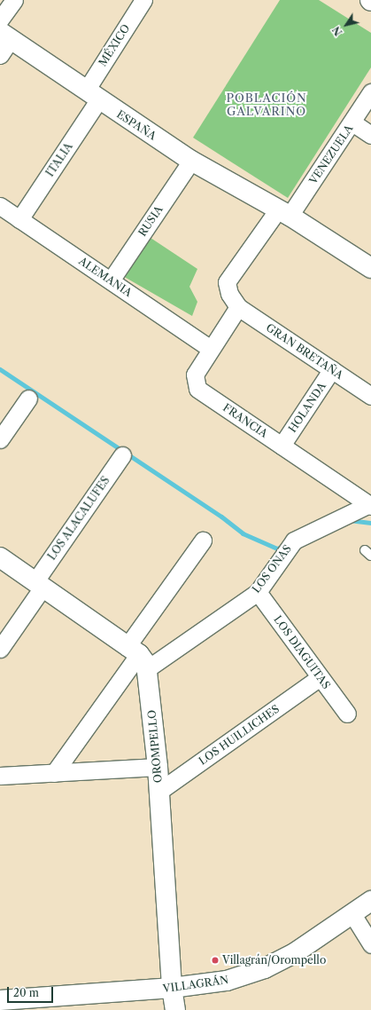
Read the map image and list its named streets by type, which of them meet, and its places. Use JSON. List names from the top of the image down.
{
  "streets": {
    "street": [
      "MÉXICO",
      "ESPAÑA",
      "VENEZUELA",
      "ITALIA",
      "RUSIA",
      "ALEMANIA",
      "GRAN BRETAÑA",
      "HOLANDA",
      "FRANCIA",
      "LOS ALACALUFES",
      "LOS ONAS",
      "LOS DIAGUITAS",
      "LOS HUILLICHES",
      "OROMPELLO",
      "VILLAGRÁN"
    ]
  },
  "crossings": [
    ["MÉXICO", "ESPAÑA"],
    ["MÉXICO", "ITALIA"],
    ["ESPAÑA", "VENEZUELA"],
    ["ESPAÑA", "ITALIA"],
    ["ESPAÑA", "RUSIA"],
    ["VENEZUELA", "GRAN BRETAÑA"],
    ["VENEZUELA", "FRANCIA"],
    ["ITALIA", "ALEMANIA"],
    ["RUSIA", "ALEMANIA"],
    ["ALEMANIA", "FRANCIA"],
    ["GRAN BRETAÑA", "HOLANDA"],
    ["GRAN BRETAÑA", "FRANCIA"],
    ["HOLANDA", "FRANCIA"],
    ["FRANCIA", "LOS ONAS"],
    ["LOS ONAS", "LOS DIAGUITAS"],
    ["LOS ONAS", "OROMPELLO"],
    ["LOS DIAGUITAS", "LOS HUILLICHES"],
    ["LOS HUILLICHES", "OROMPELLO"],
    ["OROMPELLO", "VILLAGRÁN"]
  ],
  "districts": ["POBLACIÓN GALVARINO"],
  "places": ["Villagrán/Orompello"],
  "scale_bar": "20 m",
  "north": "bottom left"
}
